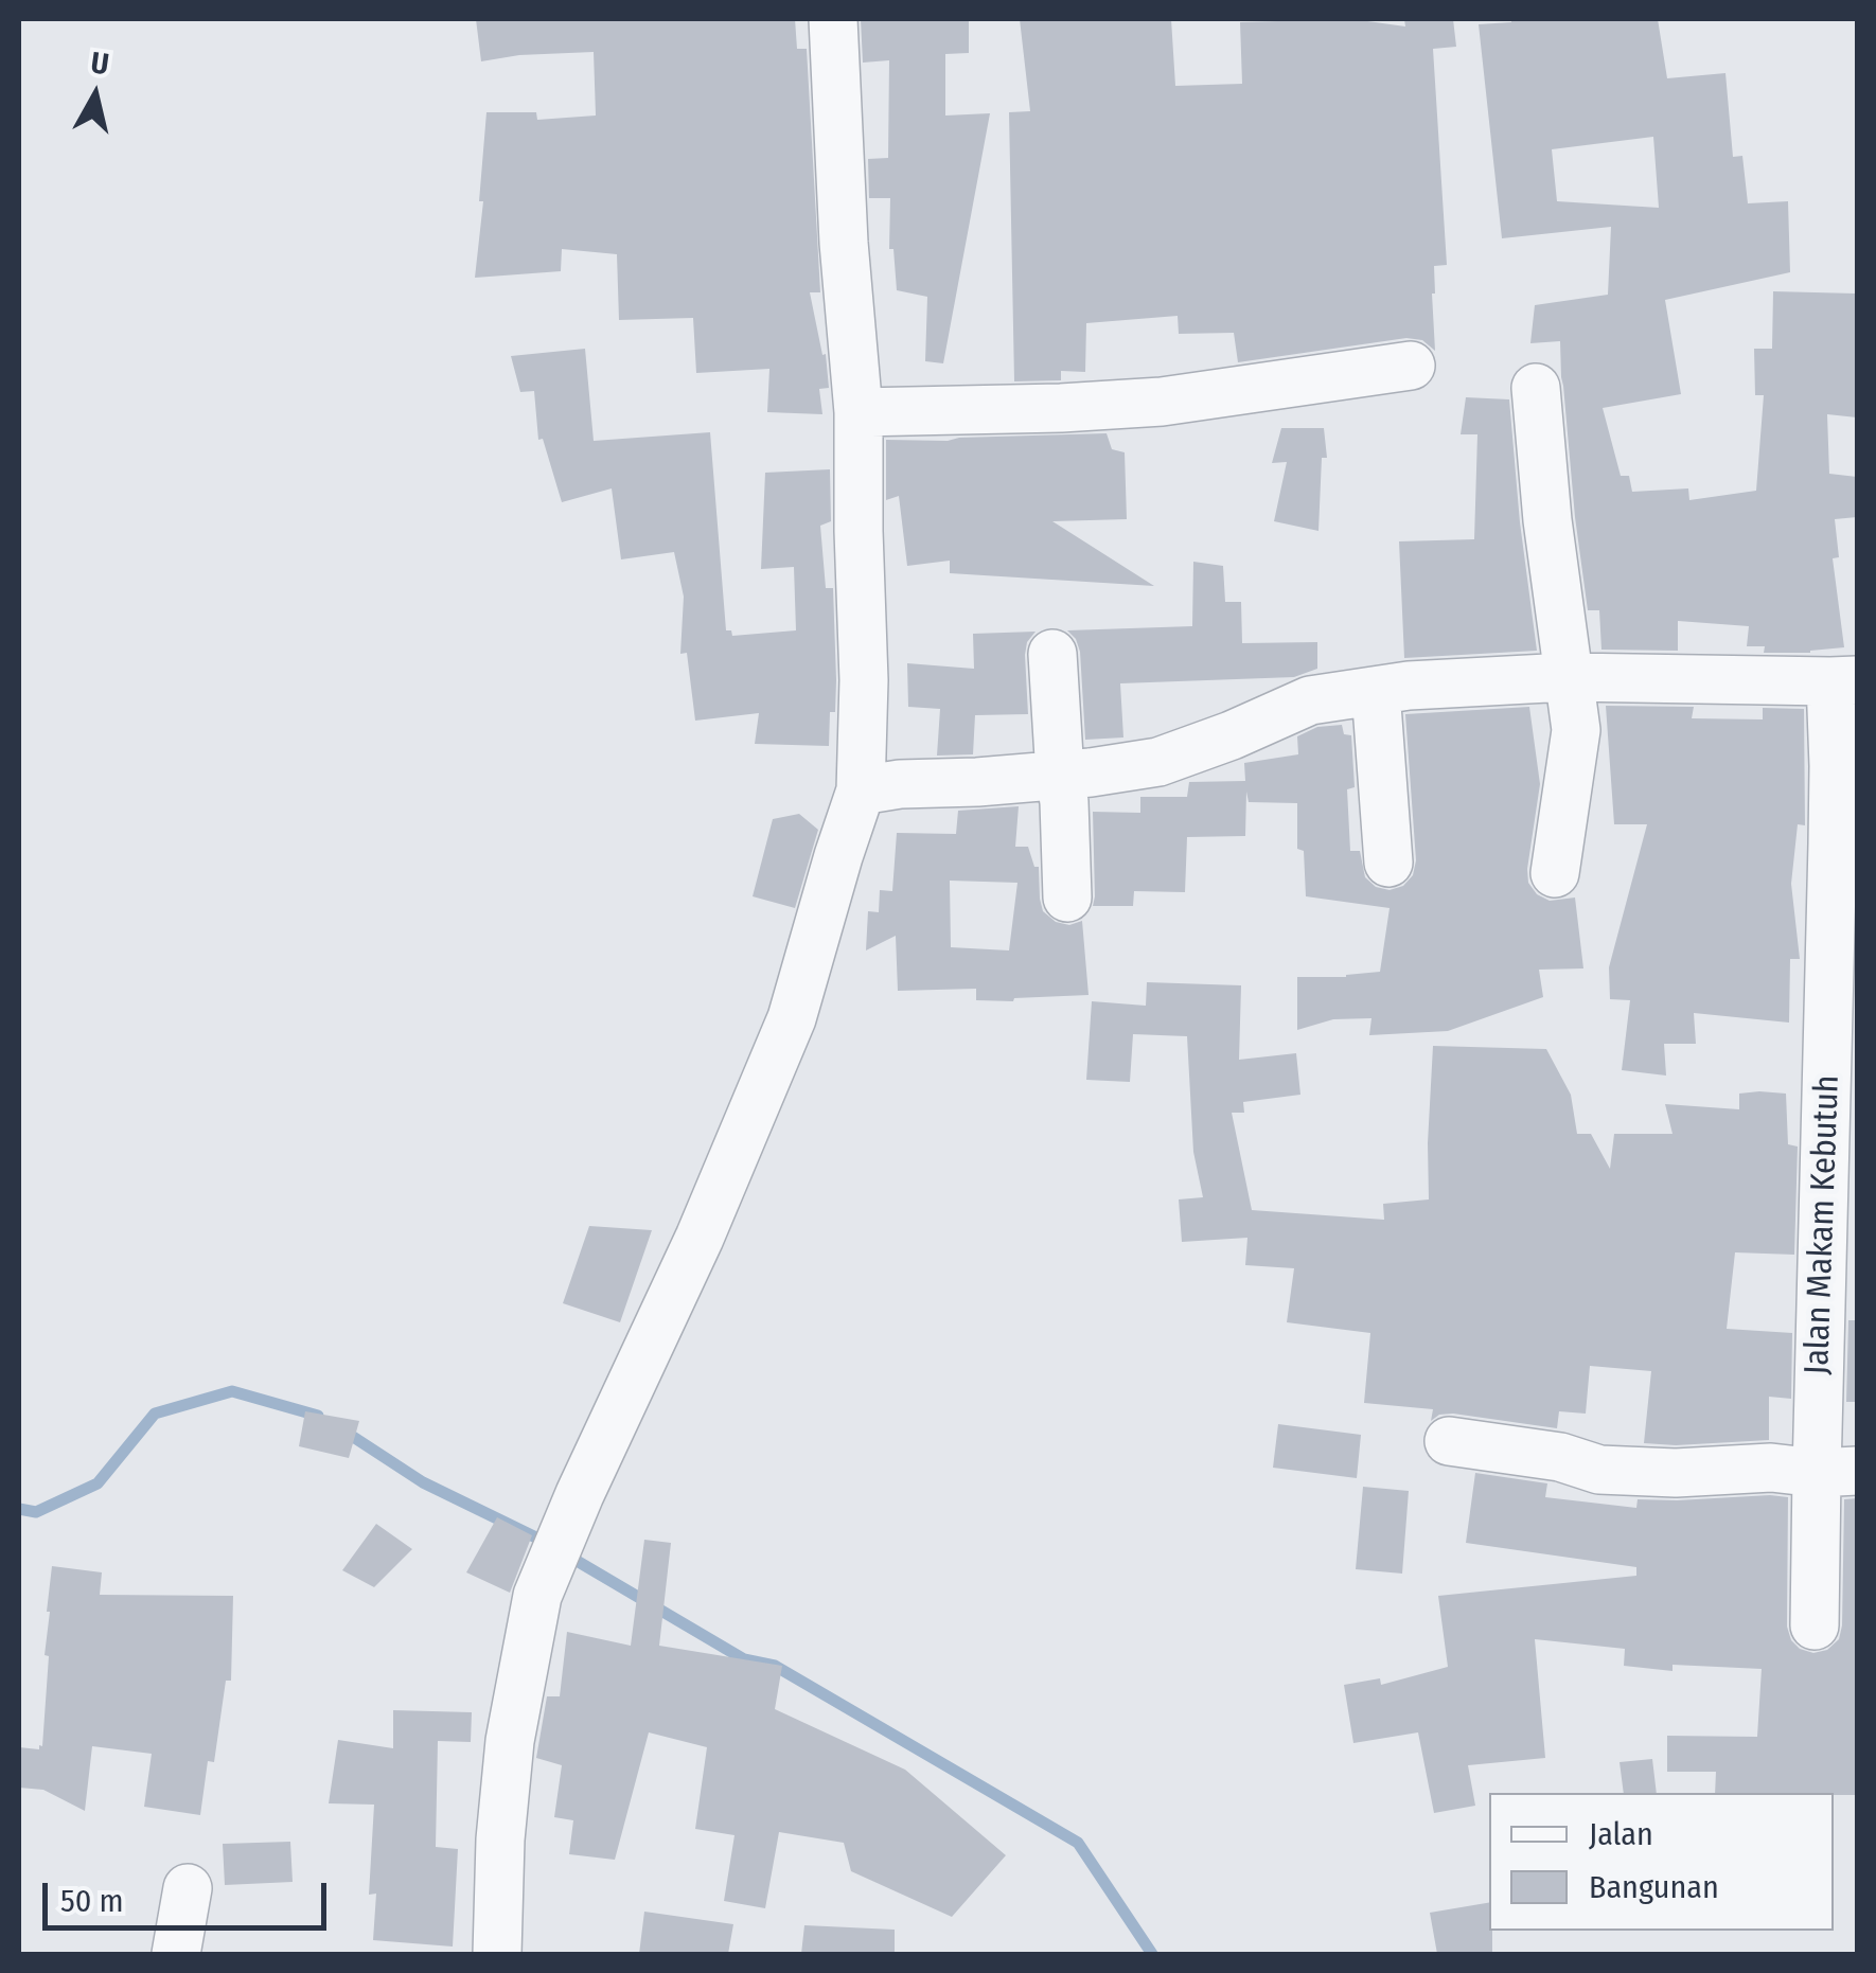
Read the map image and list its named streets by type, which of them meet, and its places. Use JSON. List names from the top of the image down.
{
  "streets": {
    "street": ["Jalan Makam Kebutuh"]
  },
  "legend": ["Jalan", "Bangunan"],
  "scale_bar": "50 m",
  "north": "top"
}
